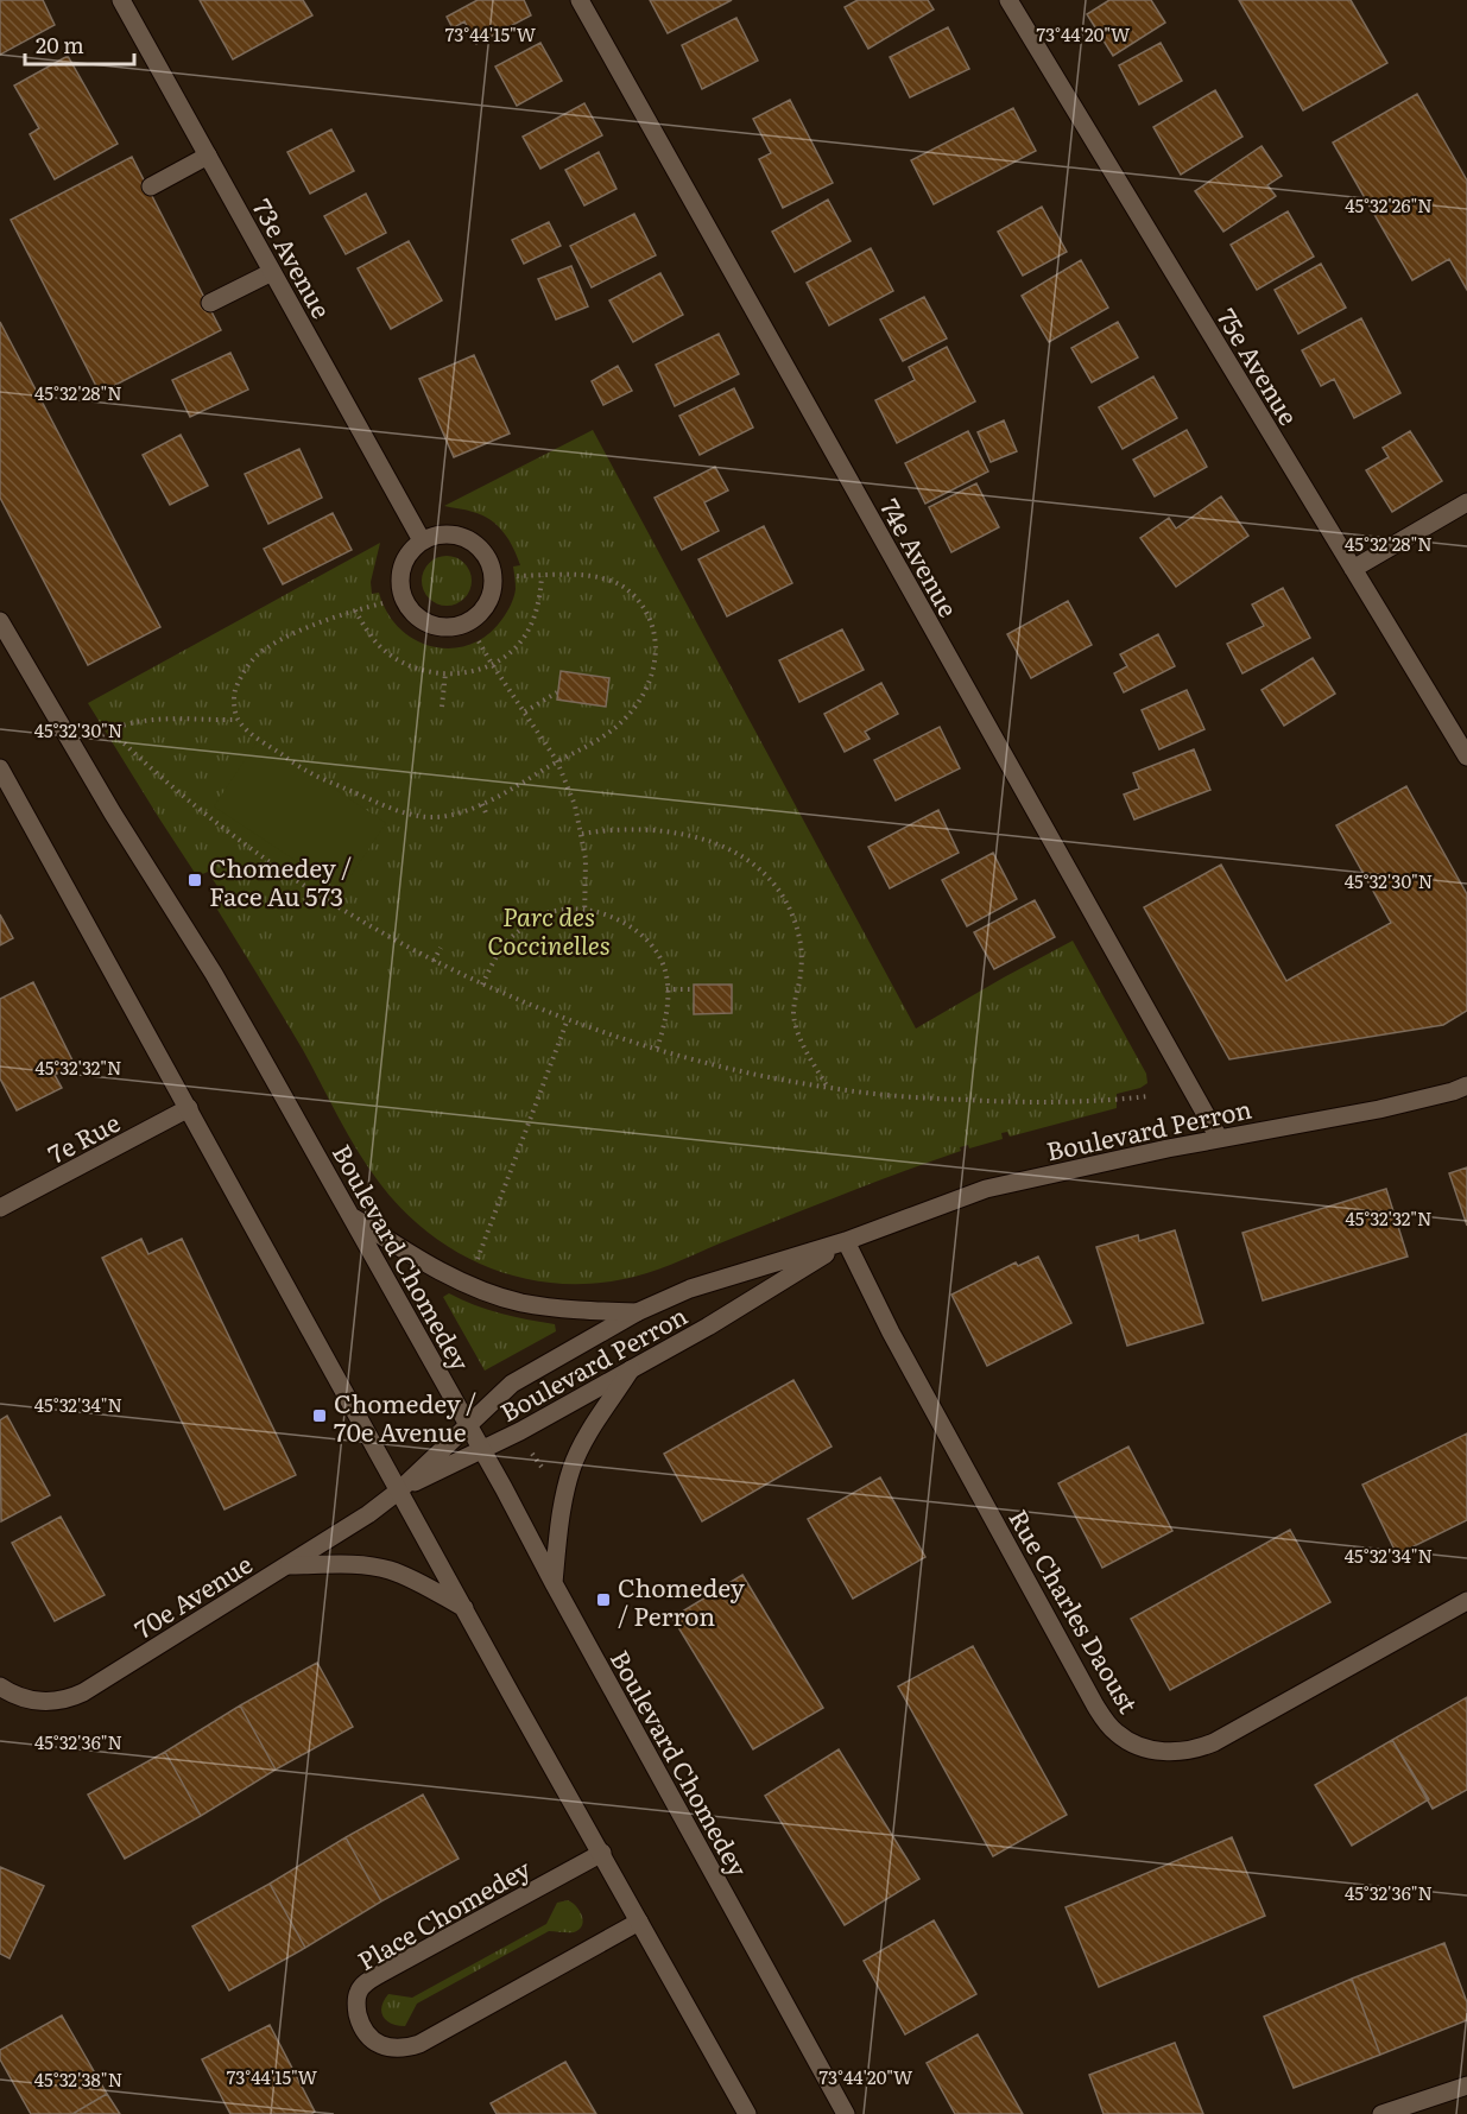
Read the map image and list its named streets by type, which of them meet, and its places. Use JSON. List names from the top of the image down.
{
  "streets": {
    "street": [
      "73e Avenue",
      "75e Avenue",
      "74e Avenue",
      "Boulevard Perron",
      "7e Rue",
      "Boulevard Chomedey",
      "70e Avenue",
      "Rue Charles Daoust",
      "Place Chomedey"
    ]
  },
  "crossings": [
    ["74e Avenue", "Boulevard Perron"],
    ["Boulevard Perron", "Boulevard Chomedey"],
    ["Boulevard Perron", "70e Avenue"],
    ["Boulevard Perron", "Rue Charles Daoust"]
  ],
  "parks": ["Parc des Coccinelles"],
  "places": {
    "transit": ["Chomedey / Face Au 573", "Chomedey / 70e Avenue", "Chomedey / Perron"]
  },
  "scale_bar": "20 m",
  "coordinates": [
    "73°44'15\"W",
    "73°44'20\"W",
    "45°32'26\"N",
    "45°32'28\"N",
    "45°32'30\"N",
    "45°32'32\"N",
    "45°32'34\"N",
    "45°32'36\"N",
    "45°32'38\"N"
  ]
}
